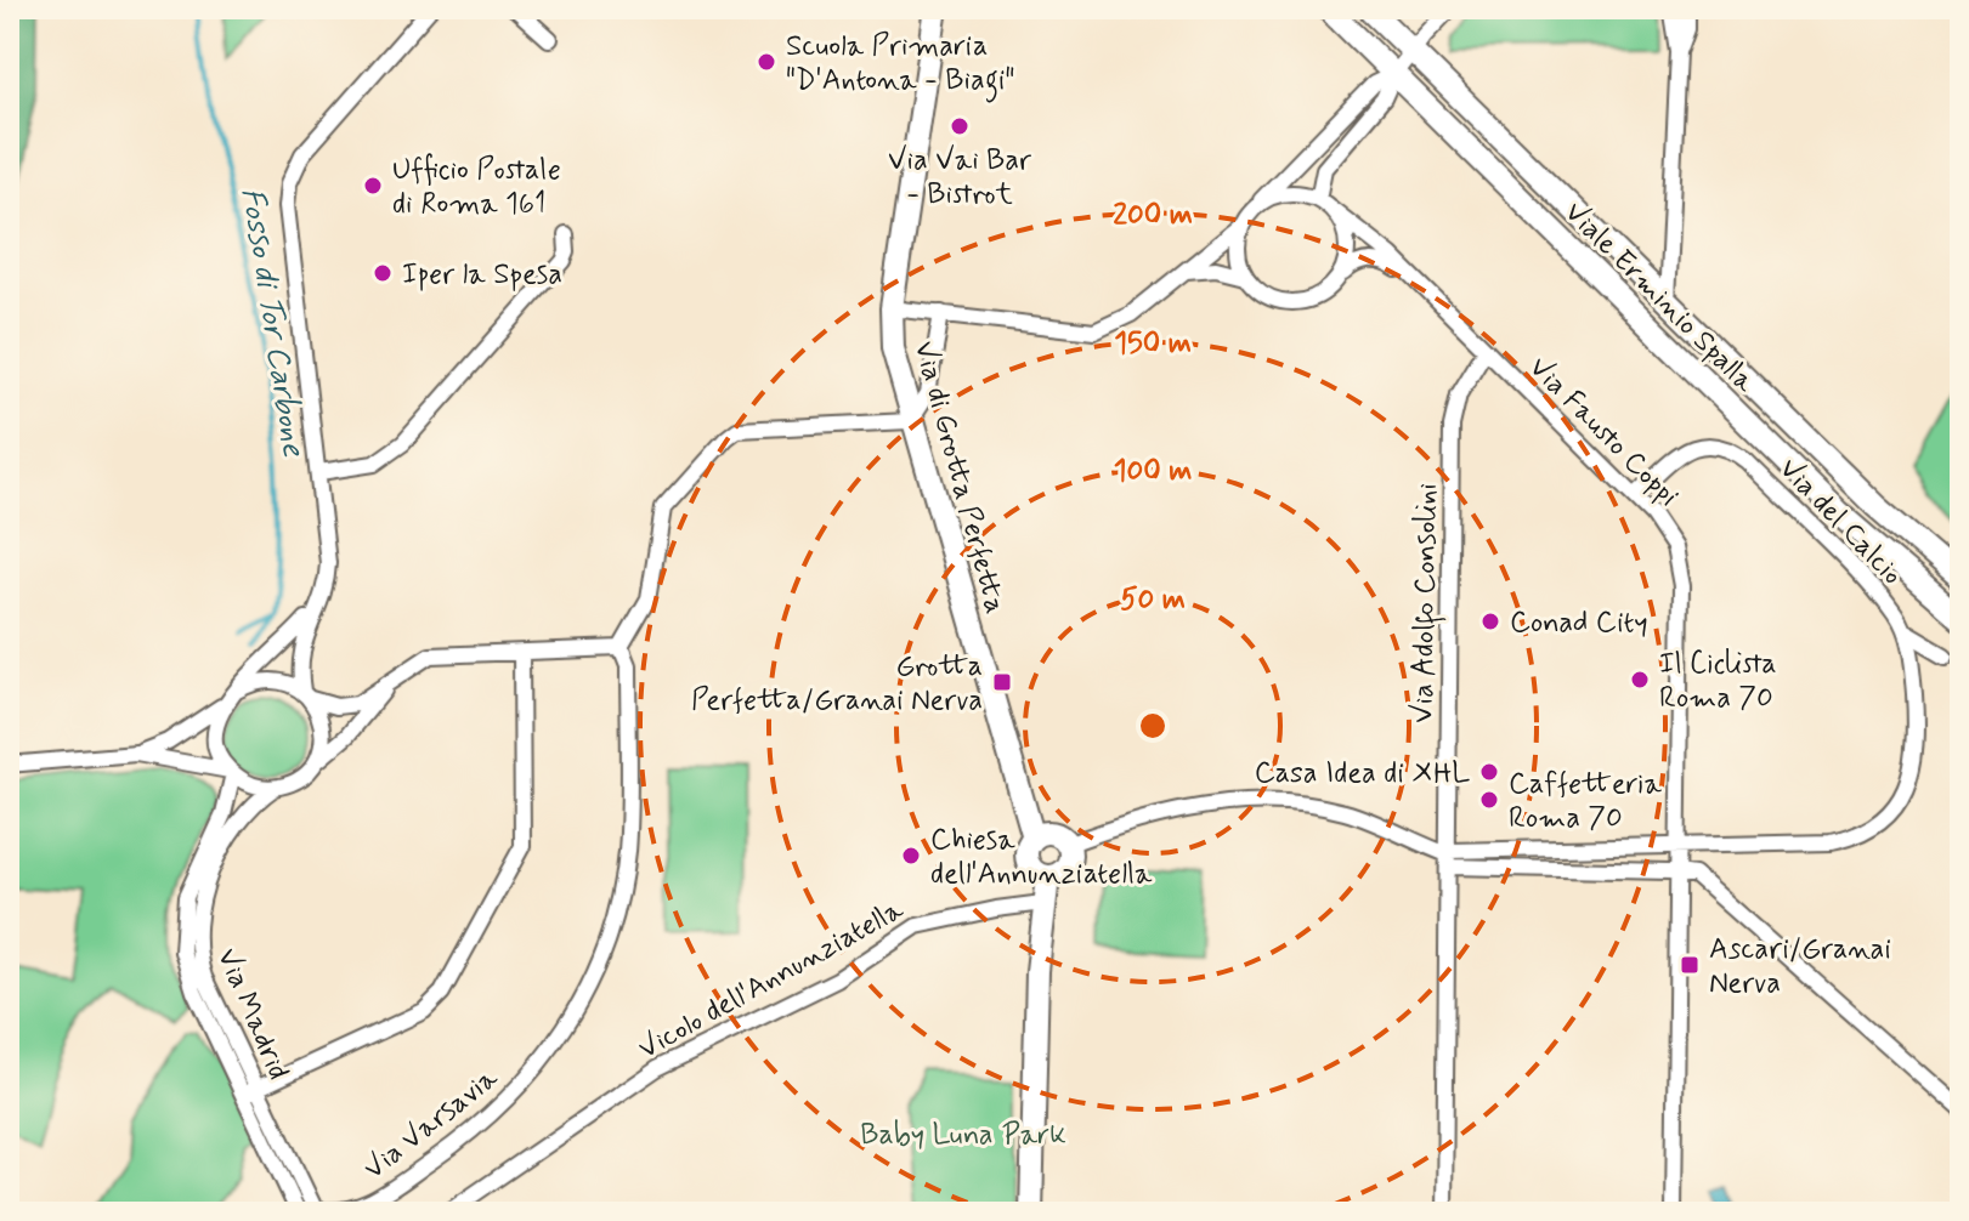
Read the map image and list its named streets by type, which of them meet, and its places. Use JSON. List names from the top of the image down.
{
  "streets": {
    "main road": ["Viale Erminio Spalla", "Via di Grotta Perfetta"],
    "street": [
      "Via Fausto Coppi",
      "Via del Calcio",
      "Via Adolfo Consolini",
      "Vicolo dell'Annunziatella",
      "Via Madrid",
      "Via Varsavia"
    ]
  },
  "crossings": [
    ["Via Fausto Coppi", "Via del Calcio"],
    ["Via Fausto Coppi", "Via Adolfo Consolini"],
    ["Via Madrid", "Via Varsavia"]
  ],
  "water": ["Fosso di Tor Carbone"],
  "parks": ["Baby Luna Park"],
  "places": {
    "other": [
      "Scuola Primaria \"D'Antona - Biagi\"",
      "Via Vai Bar - Bistrot",
      "Ufficio Postale di Roma 161",
      "Iper la Spesa",
      "Conad City",
      "Il Ciclista Roma 70",
      "Casa Idea di XHL",
      "Caffetteria Roma 70",
      "Chiesa dell'Annunziatella"
    ],
    "transit": ["Grotta Perfetta/Granai Nerva", "Ascari/Granai Nerva"]
  },
  "rings": [
    "200 m",
    "150 m",
    "100 m",
    "50 m"
  ]
}
